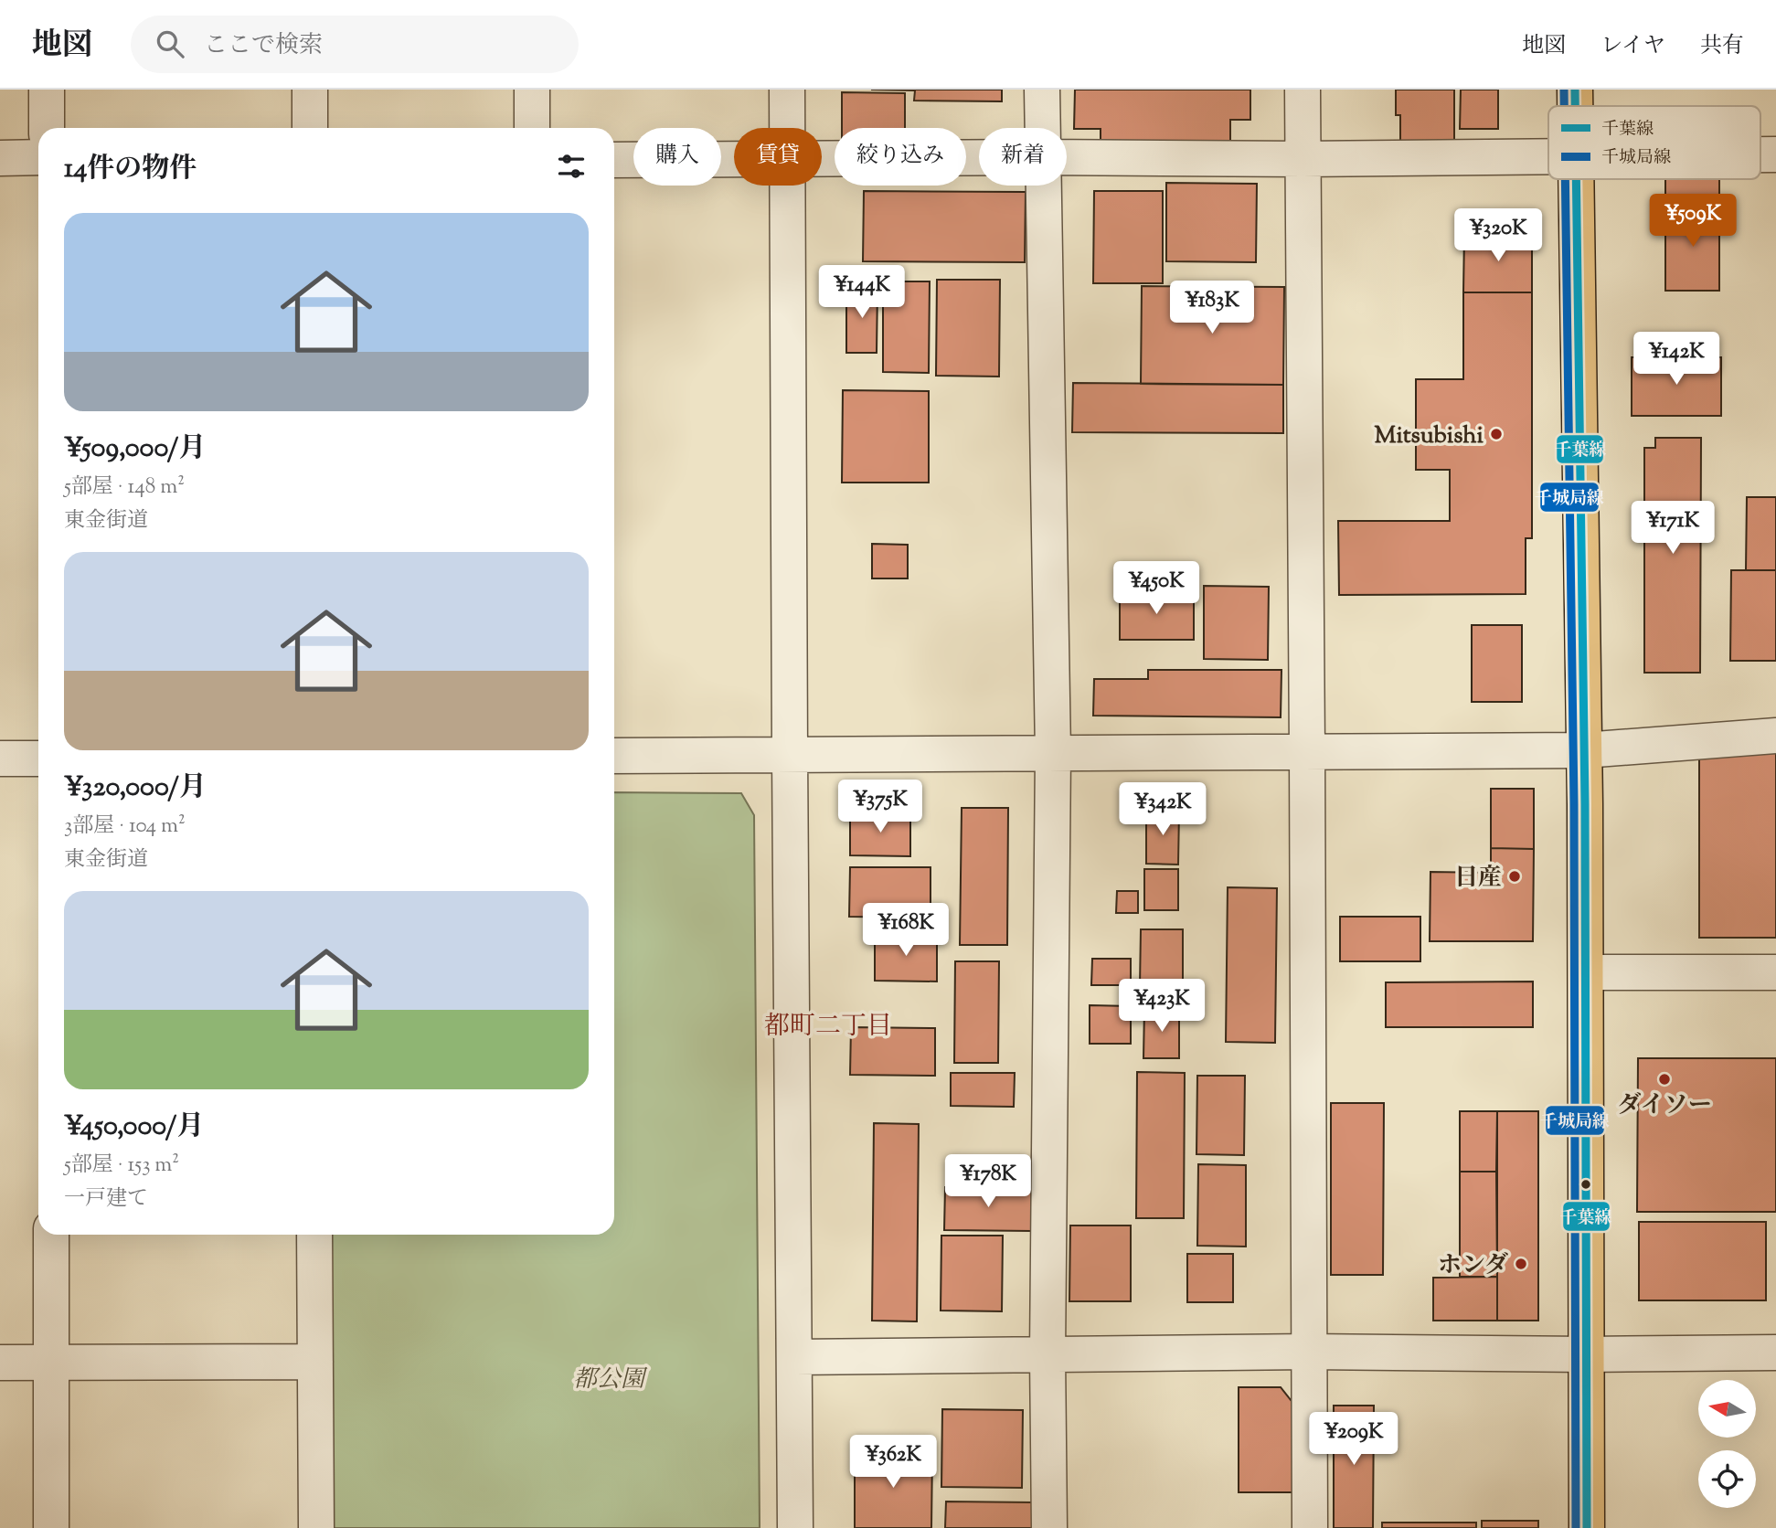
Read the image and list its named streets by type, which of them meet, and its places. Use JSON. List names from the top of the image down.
{
  "districts": ["都町二丁目"],
  "parks": ["都公園"],
  "places": [
    "Mitsubishi",
    "日産",
    "ダイソー",
    "ホンダ"
  ],
  "lines": ["transit line 千葉線", "transit line 千城局線"],
  "legend": ["千葉線", "千城局線"],
  "north": "left",
  "page": {
    "header": "地図",
    "search": "ここで検索",
    "nav": ["地図", "レイヤ", "共有"],
    "chip": [
      "購入",
      "賃貸",
      "絞り込み",
      "新着"
    ],
    "heading": "14件の物件",
    "price": [
      "¥509K",
      "¥320K",
      "¥144K",
      "¥183K",
      "¥142K",
      "¥171K",
      "¥450K",
      "¥375K",
      "¥342K",
      "¥168K",
      "¥423K",
      "¥178K",
      "¥209K",
      "¥362K"
    ],
    "list": [
      {
        "name": "¥509,000/月",
        "note": "5部屋 · 148 m² · 東金街道"
      },
      {
        "name": "¥320,000/月",
        "note": "3部屋 · 104 m² · 東金街道"
      },
      {
        "name": "¥450,000/月",
        "note": "5部屋 · 153 m² · 一戸建て"
      }
    ]
  }
}
